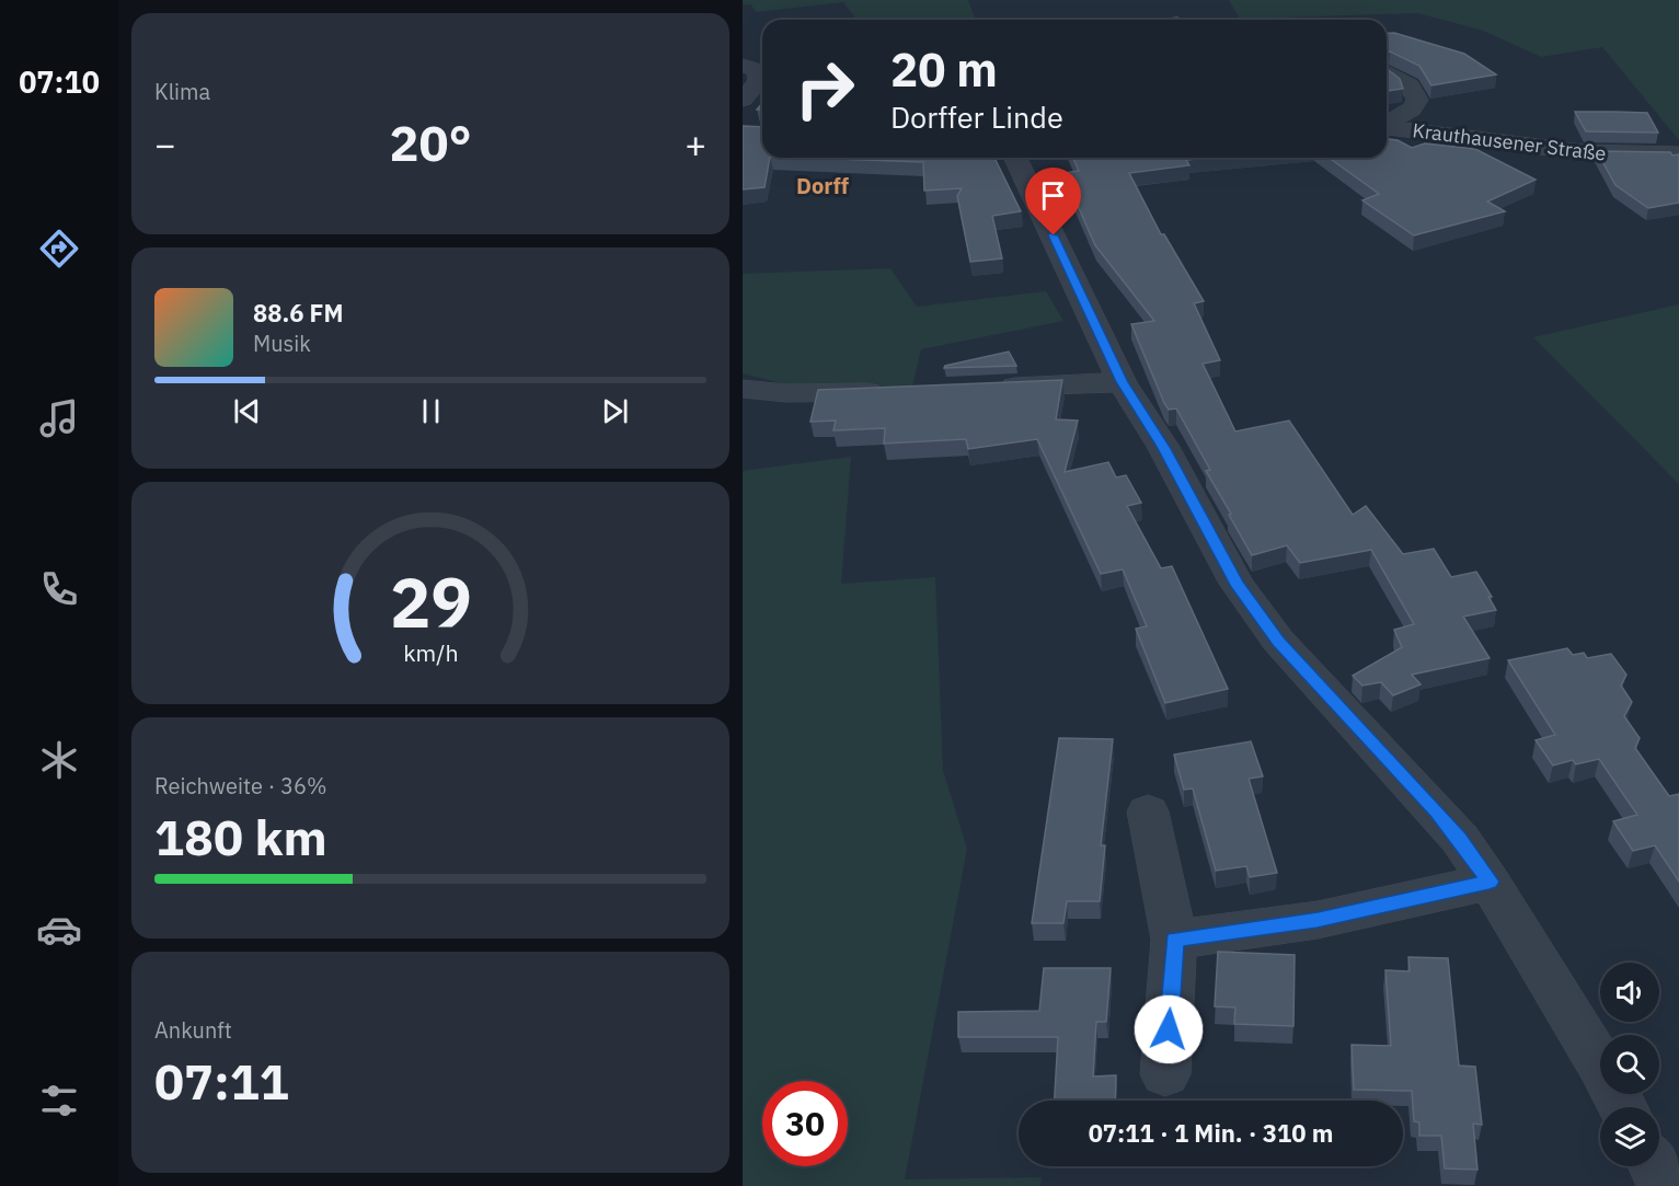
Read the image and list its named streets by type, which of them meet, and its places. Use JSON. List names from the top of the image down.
{
  "streets": {
    "street": ["Krauthausener Straße"]
  },
  "districts": ["Dorff"],
  "page": {
    "tabs": "07:10",
    "tile": [
      "Klima",
      ["Reichweite · 36%", "180 km"],
      ["Ankunft", "07:11"]
    ],
    "turn": ["20 m", "Dorffer Linde"],
    "heat": ["−", "20°", "+"],
    "song": ["88.6 FM", "Musik"],
    "limit": "30",
    "trip": "07:11 · 1 Min. · 310 m",
    "gauge": ["29", "km/h"]
  }
}
